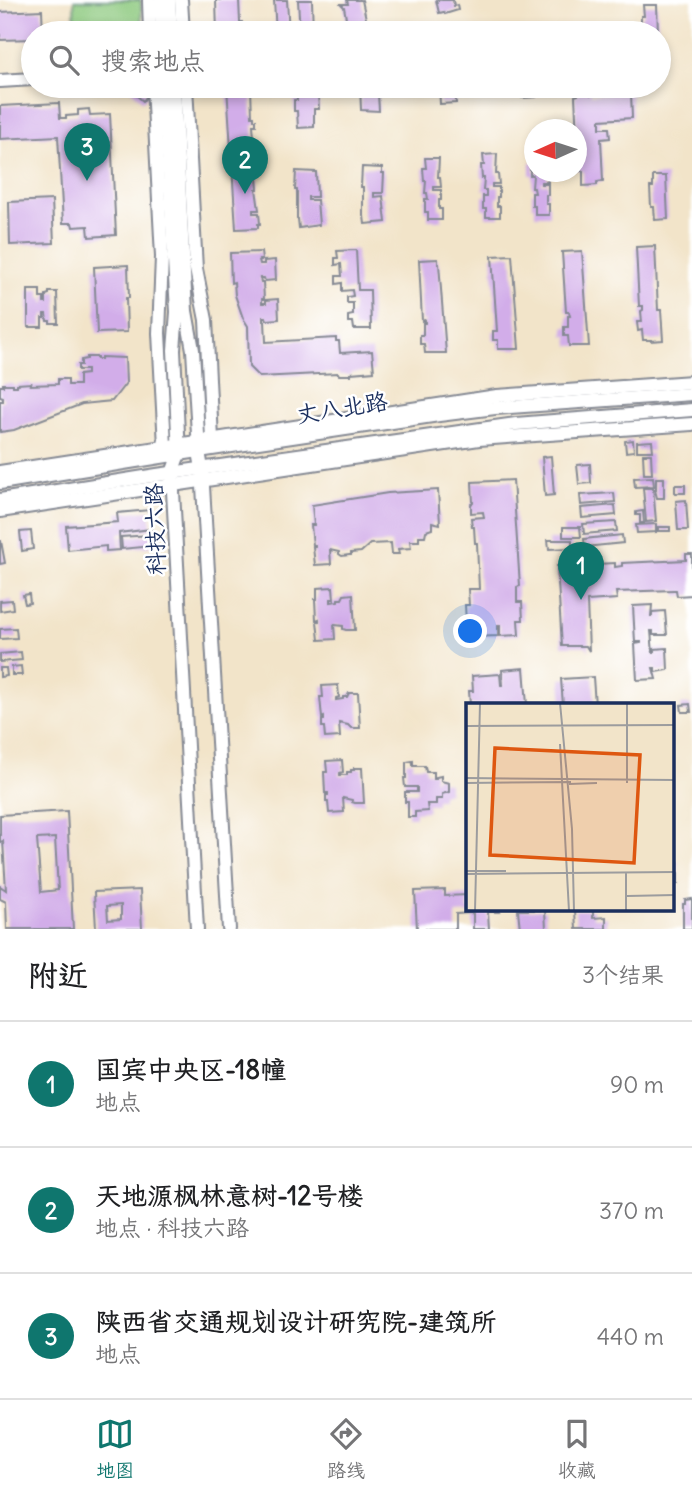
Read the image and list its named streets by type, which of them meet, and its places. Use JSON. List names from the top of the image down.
{
  "streets": {
    "main road": ["丈八北路", "科技六路"]
  },
  "crossings": [
    ["丈八北路", "科技六路"]
  ],
  "north": "left",
  "page": {
    "search": "搜索地点",
    "pins": ["3", "2", "1"],
    "heading": ["附近", "3个结果"],
    "list": [
      {
        "mark": "1",
        "name": "国宾中央区-18幢",
        "note": "地点",
        "value": "90 m"
      },
      {
        "mark": "2",
        "name": "天地源枫林意树-12号楼",
        "note": "地点 · 科技六路",
        "value": "370 m"
      },
      {
        "mark": "3",
        "name": "陕西省交通规划设计研究院-建筑所",
        "note": "地点",
        "value": "440 m"
      }
    ],
    "nav": ["地图", "路线", "收藏"]
  }
}
